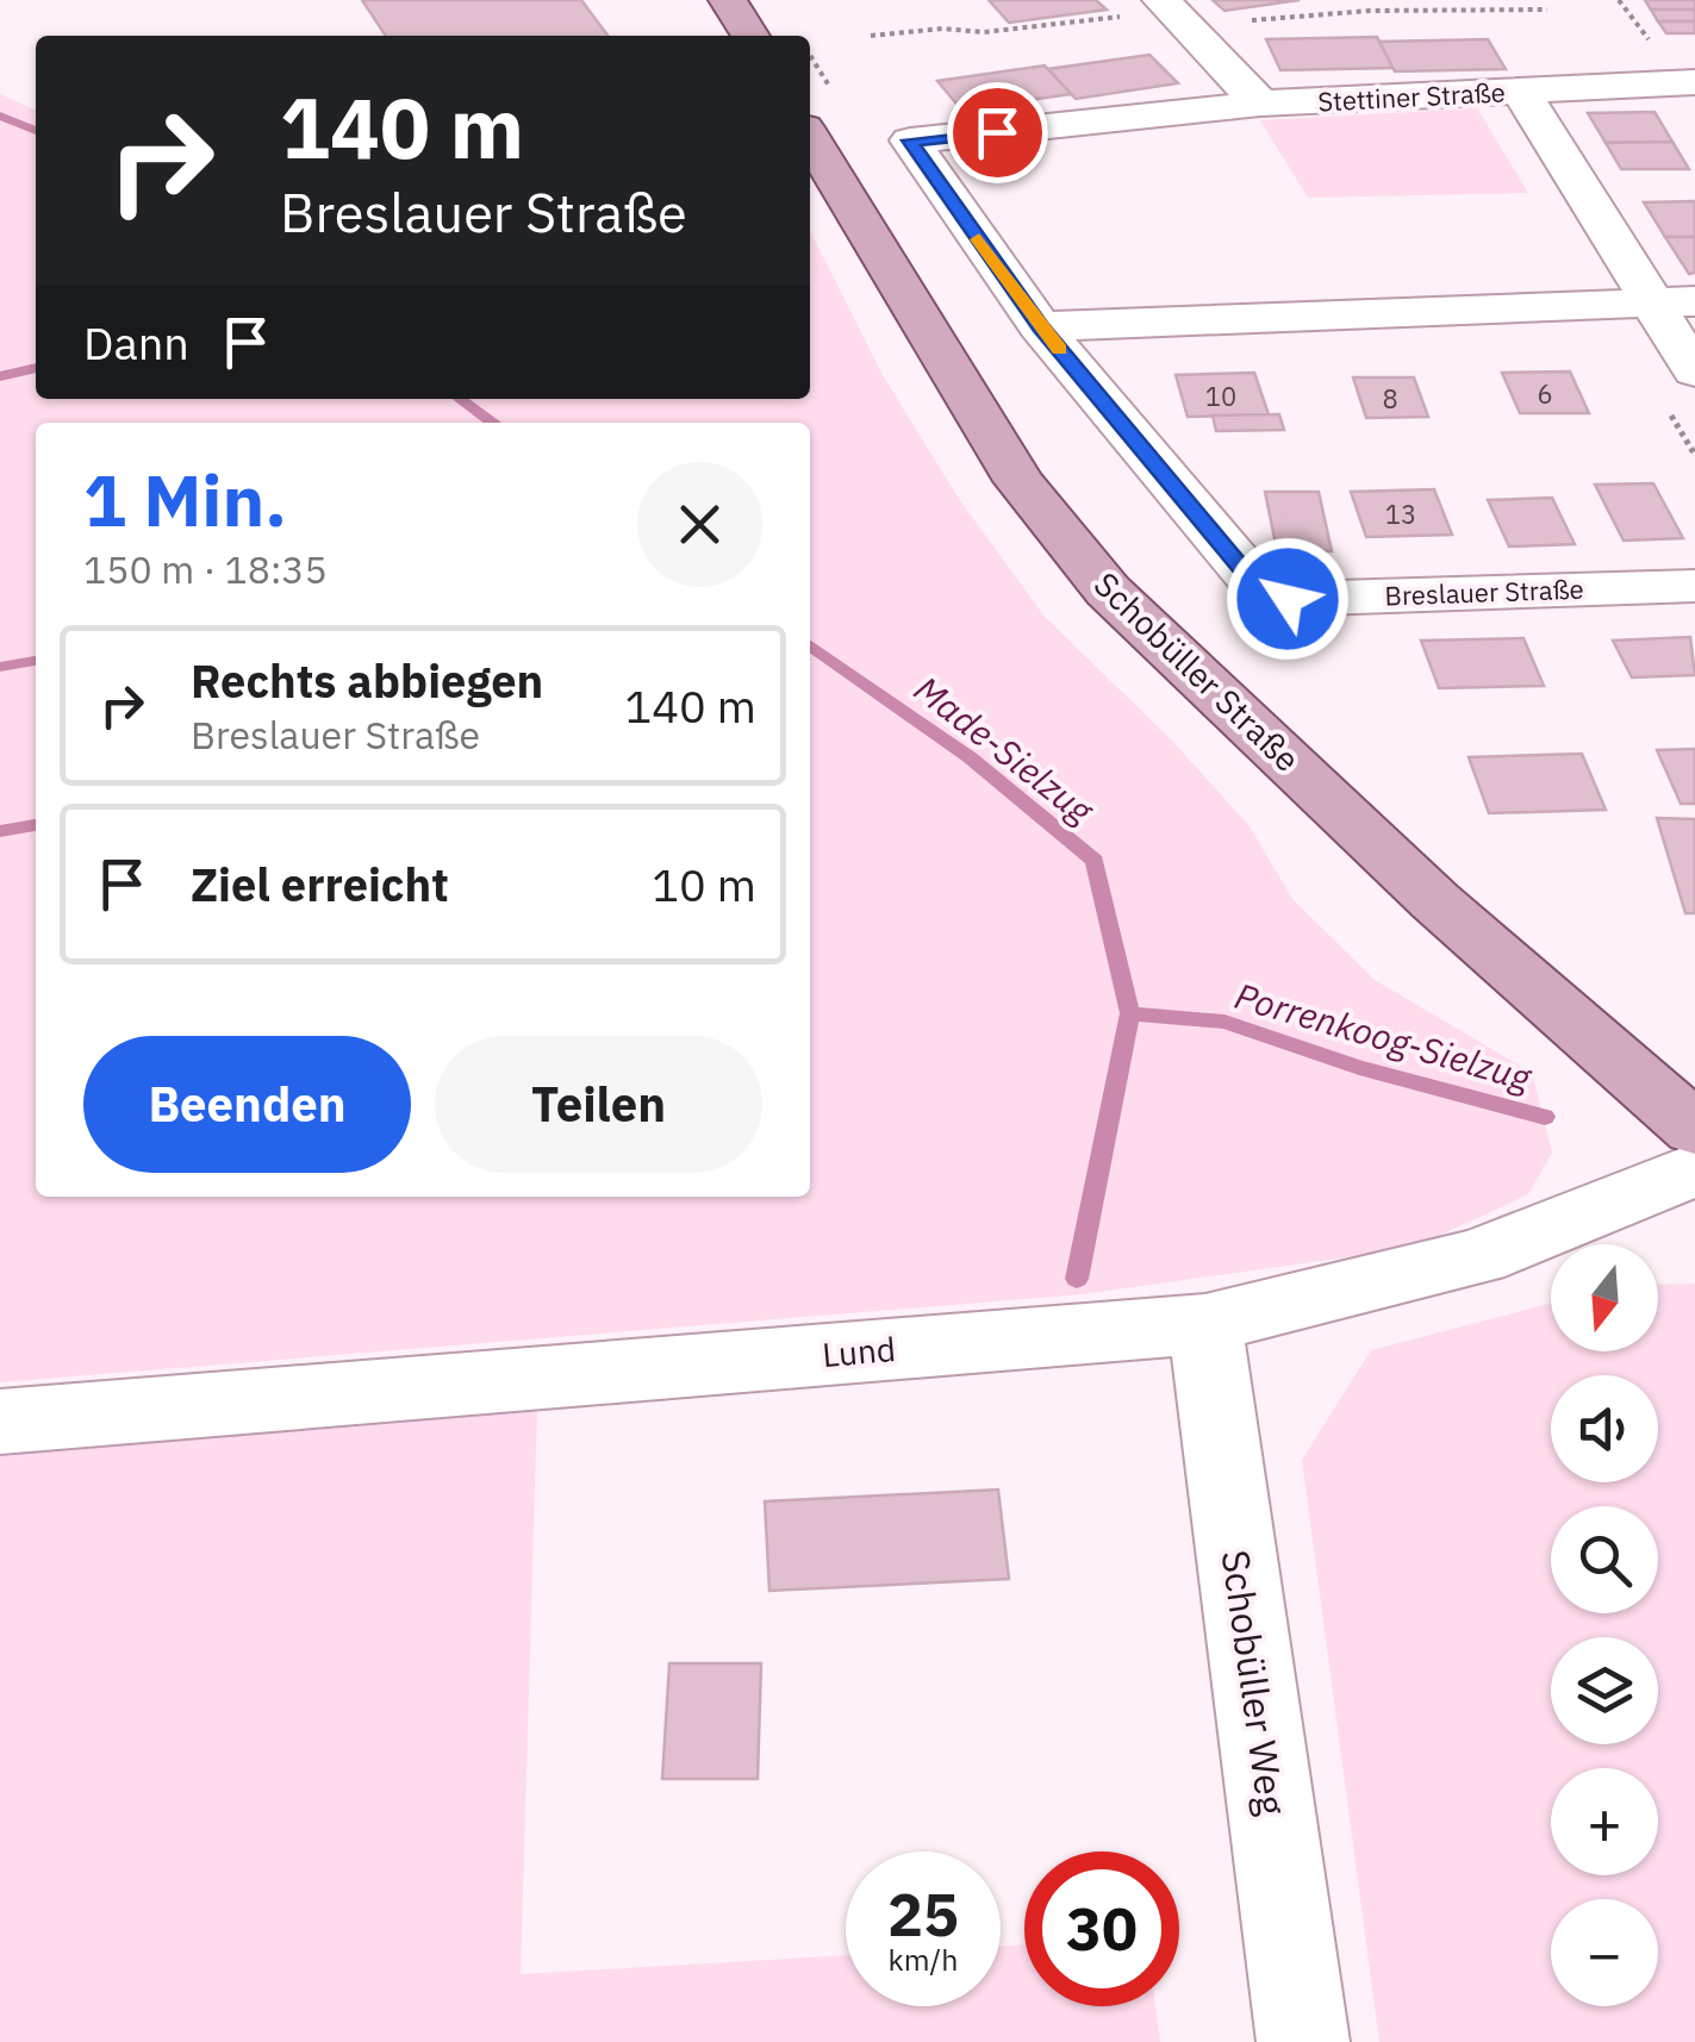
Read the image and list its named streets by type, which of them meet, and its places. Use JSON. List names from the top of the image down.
{
  "streets": {
    "main road": ["Schobüller Straße"],
    "street": [
      "Stettiner Straße",
      "Breslauer Straße",
      "Lund",
      "Schobüller Weg"
    ]
  },
  "crossings": [
    ["Stettiner Straße", "Breslauer Straße"],
    ["Lund", "Schobüller Weg"]
  ],
  "water": ["Made-Sielzug", "Porrenkoog-Sielzug"],
  "house_numbers": [
    "6",
    "10",
    "8",
    "13"
  ],
  "north": "bottom",
  "page": {
    "turn": ["140 m", "Breslauer Straße"],
    "then": "Dann",
    "heading": ["1 Min.", "150 m · 18:35"],
    "list": [
      {
        "name": "Rechts abbiegen",
        "note": "Breslauer Straße",
        "value": "140 m"
      },
      {
        "name": "Ziel erreicht",
        "value": "10 m"
      }
    ],
    "buttons": ["Beenden", "Teilen"],
    "map_buttons": ["+", "−"],
    "speed": "25 km/h",
    "limit": "30"
  }
}
